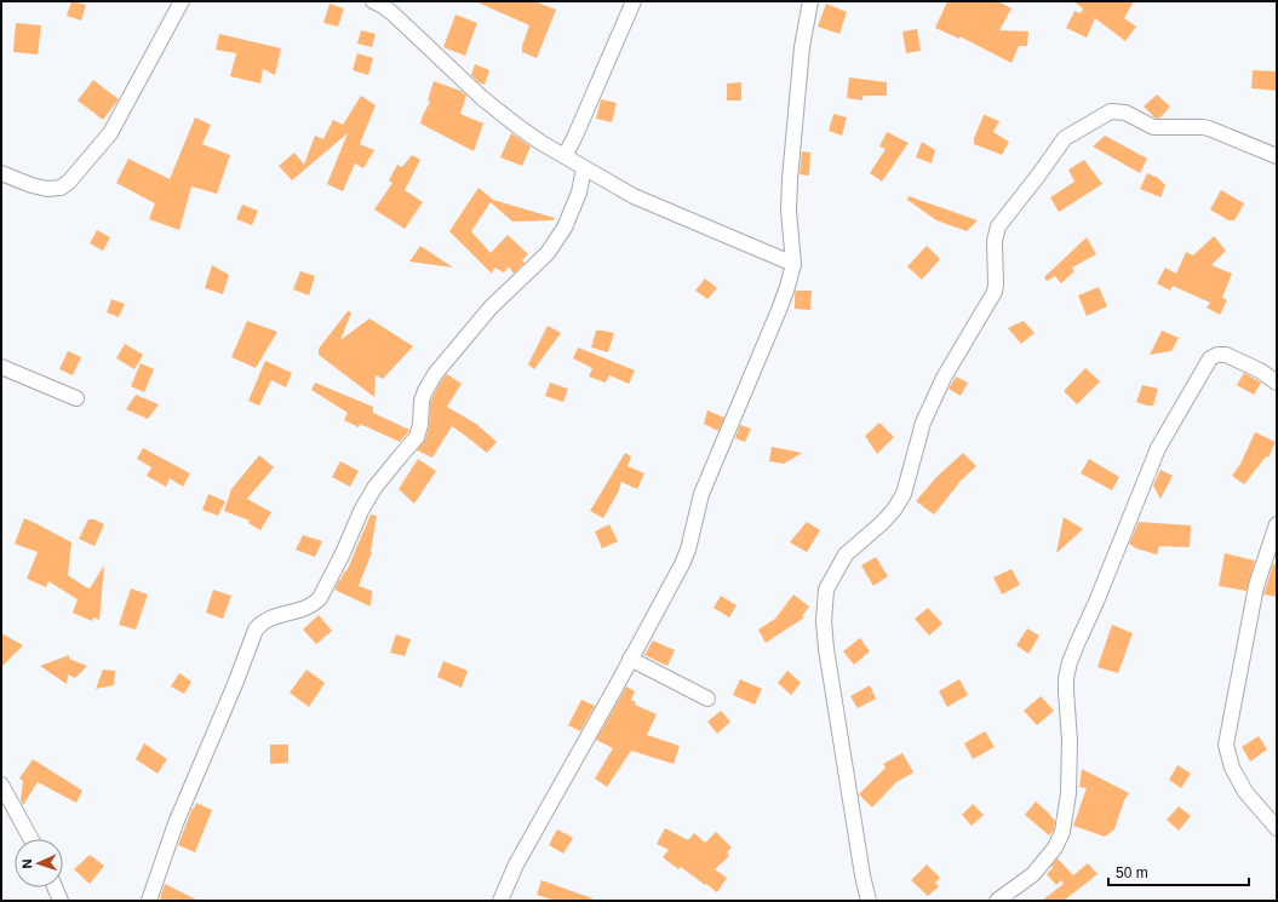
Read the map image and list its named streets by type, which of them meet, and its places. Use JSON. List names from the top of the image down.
{
  "scale_bar": "50 m",
  "north": "left"
}
